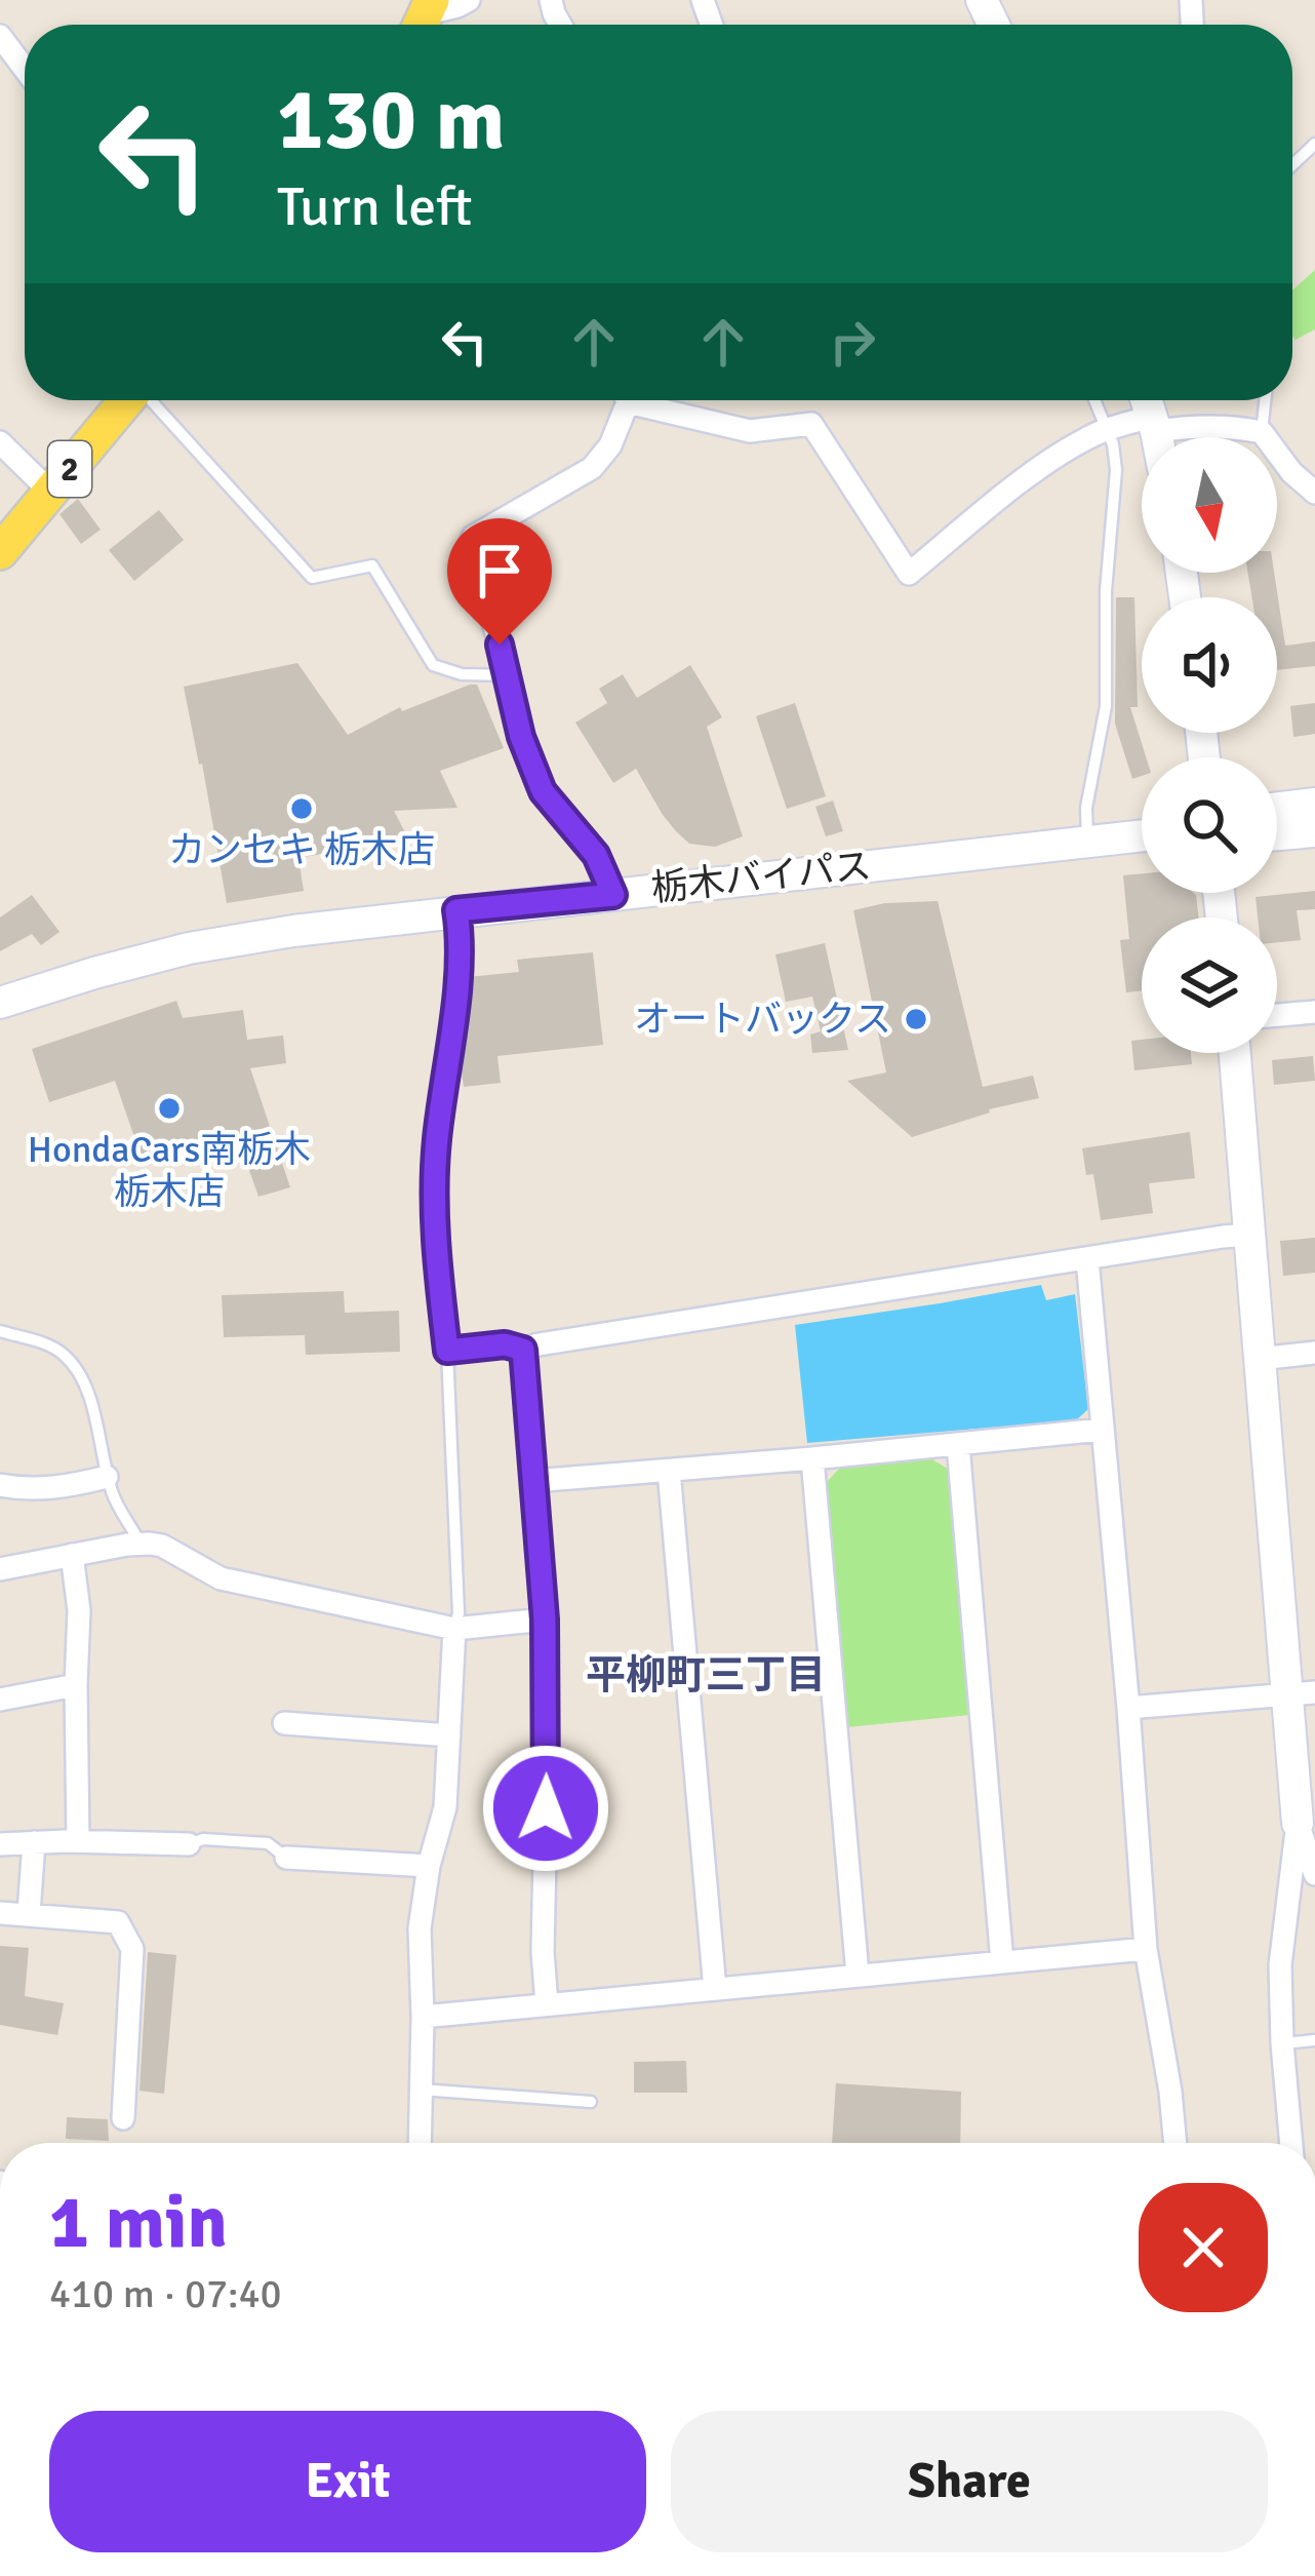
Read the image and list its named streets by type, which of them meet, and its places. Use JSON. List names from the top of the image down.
{
  "streets": {
    "main road": ["2", "栃木バイパス"]
  },
  "districts": ["平柳町三丁目"],
  "places": ["カンセキ 栃木店", "オートバックス", "HondaCars南栃木 栃木店"],
  "north": "bottom",
  "page": {
    "turn": ["130 m", "Turn left"],
    "heading": ["1 min", "410 m · 07:40"],
    "buttons": ["Exit", "Share"]
  }
}
